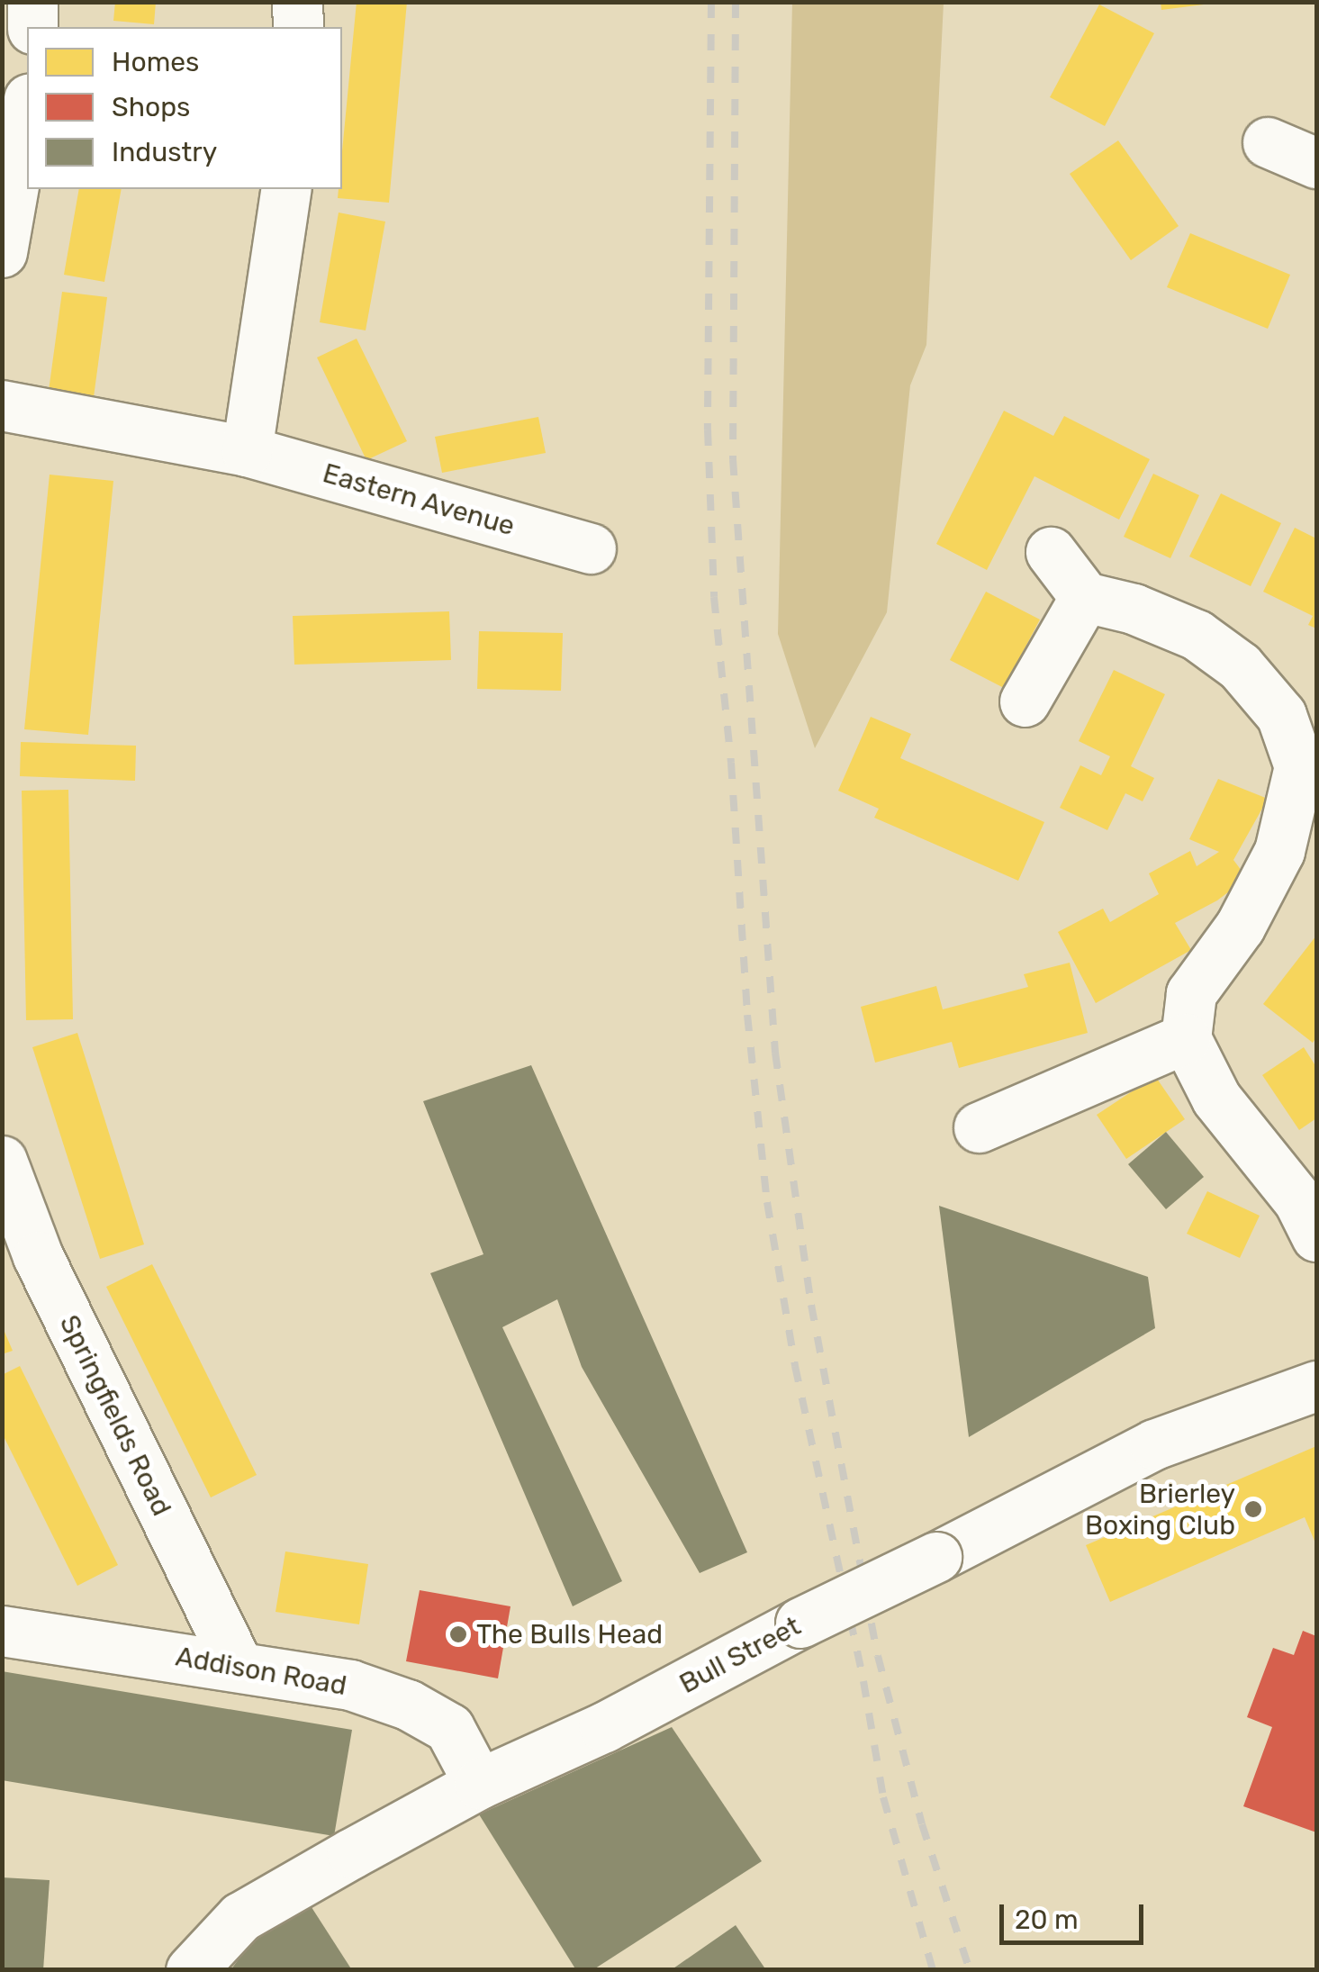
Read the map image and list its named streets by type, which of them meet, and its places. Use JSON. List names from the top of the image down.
{
  "streets": {
    "street": [
      "Eastern Avenue",
      "Springfields Road",
      "Bull Street",
      "Addison Road"
    ]
  },
  "crossings": [
    ["Springfields Road", "Addison Road"],
    ["Bull Street", "Addison Road"]
  ],
  "places": ["Brierley Boxing Club", "The Bulls Head"],
  "legend": ["Homes", "Shops", "Industry"],
  "scale_bar": "20 m"
}
